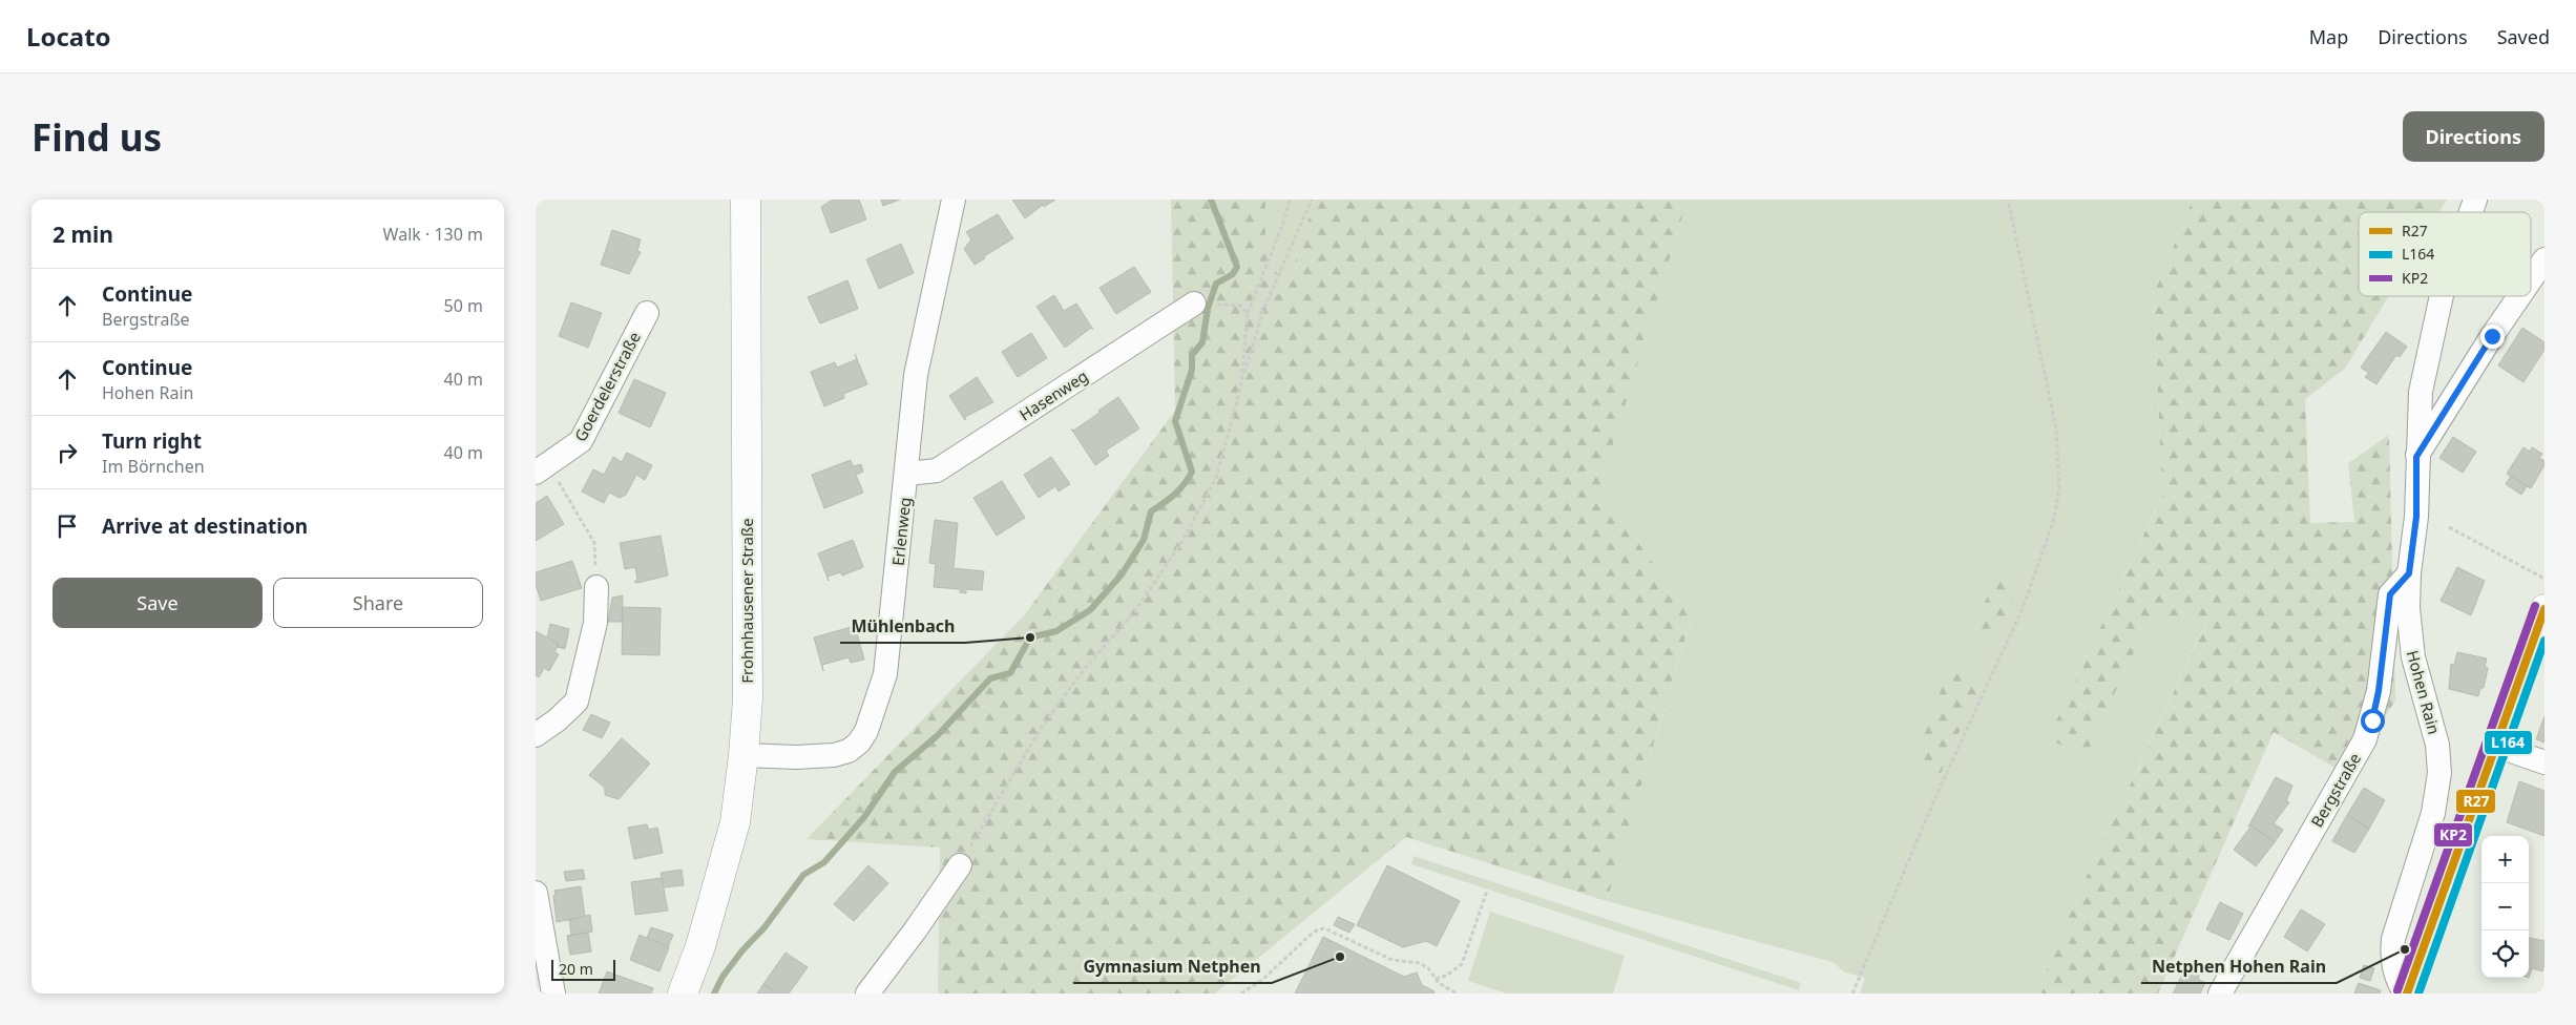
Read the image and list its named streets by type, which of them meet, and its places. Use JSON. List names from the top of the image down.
{
  "streets": {
    "main road": ["Frohnhausener Straße"],
    "street": [
      "Goerdelerstraße",
      "Hasenweg",
      "Erlenweg",
      "Hohen Rain",
      "Bergstraße"
    ]
  },
  "crossings": [
    ["Hasenweg", "Erlenweg"],
    ["Erlenweg", "Frohnhausener Straße"],
    ["Hohen Rain", "Bergstraße"]
  ],
  "places": ["Mühlenbach", "Netphen Hohen Rain", "Gymnasium Netphen"],
  "lines": ["transit line KP2", "transit line R27", "transit line L164"],
  "legend": ["R27", "L164", "KP2"],
  "scale_bar": "20 m",
  "page": {
    "header": "Locato",
    "nav": ["Map", "Directions", "Saved"],
    "buttons": [
      "Directions",
      ["Save", "Share"]
    ],
    "title": "Find us",
    "heading": ["2 min", "Walk · 130 m"],
    "list": [
      ["Continue", "Bergstraße", "50 m"],
      ["Continue", "Hohen Rain", "40 m"],
      ["Turn right", "Im Börnchen", "40 m"],
      "Arrive at destination"
    ],
    "map_buttons": ["+", "−"],
    "scale": "20 m"
  }
}
